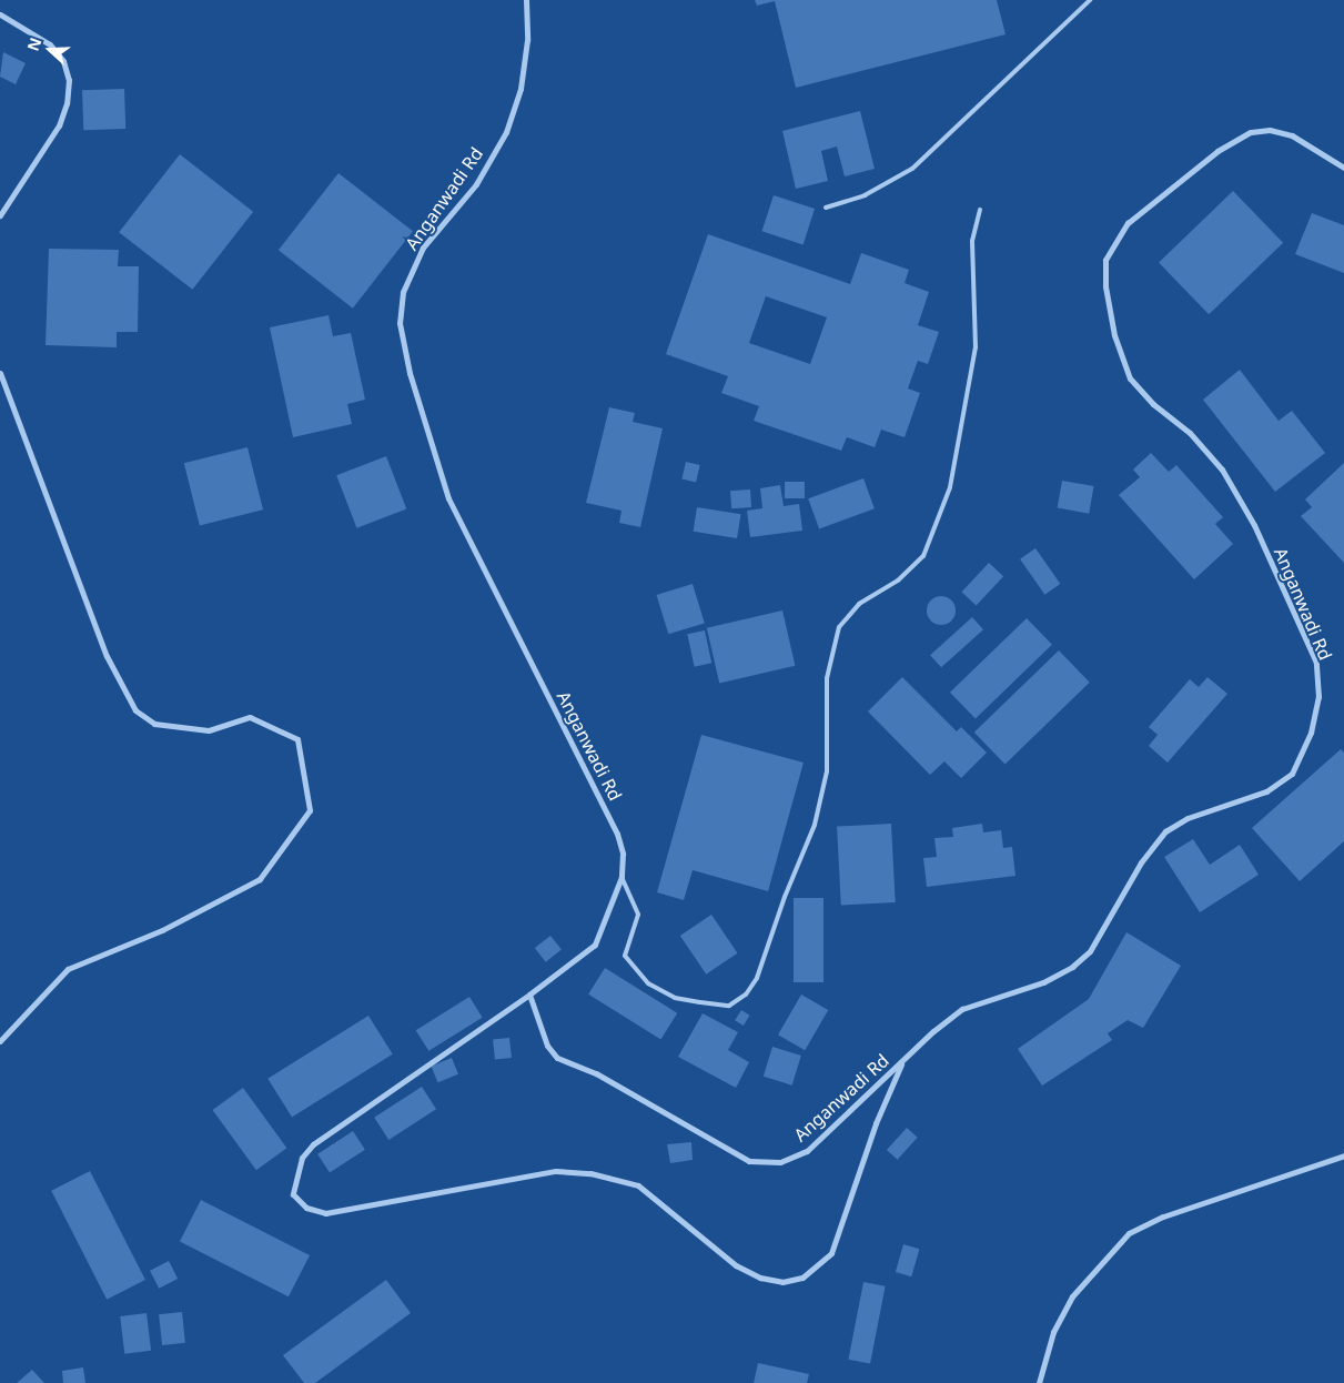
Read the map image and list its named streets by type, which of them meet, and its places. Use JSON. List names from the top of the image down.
{
  "streets": {
    "street": ["Anganwadi Rd"]
  },
  "north": "left"
}
